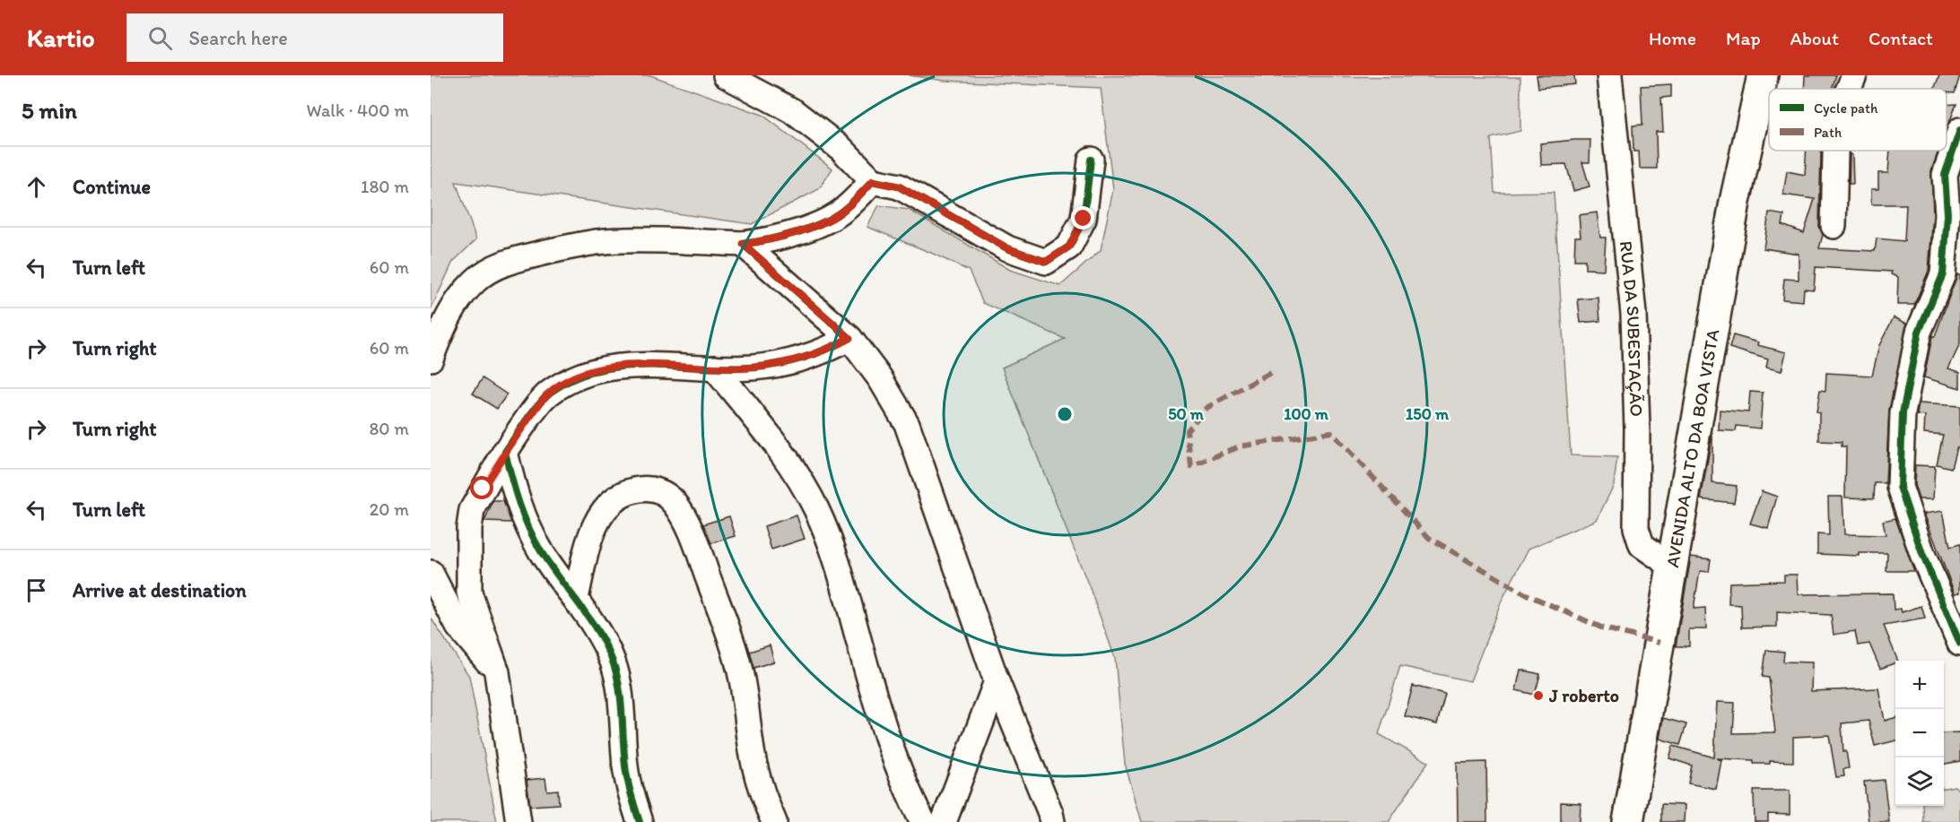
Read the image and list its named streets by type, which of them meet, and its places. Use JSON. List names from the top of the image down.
{
  "streets": {
    "main road": ["AVENIDA ALTO DA BOA VISTA"],
    "street": ["RUA DA SUBESTAÇÃO"]
  },
  "crossings": [
    ["RUA DA SUBESTAÇÃO", "AVENIDA ALTO DA BOA VISTA"]
  ],
  "places": ["J roberto"],
  "legend": ["Cycle path", "Path"],
  "page": {
    "header": "Kartio",
    "search": "Search here",
    "nav": [
      "Home",
      "Map",
      "About",
      "Contact"
    ],
    "heading": ["5 min", "Walk · 400 m"],
    "list": [
      ["Continue", "180 m"],
      ["Turn left", "60 m"],
      ["Turn right", "60 m"],
      ["Turn right", "80 m"],
      ["Turn left", "20 m"],
      "Arrive at destination"
    ],
    "map_buttons": ["+", "−"]
  },
  "rings": ["50 m", "100 m", "150 m"]
}
